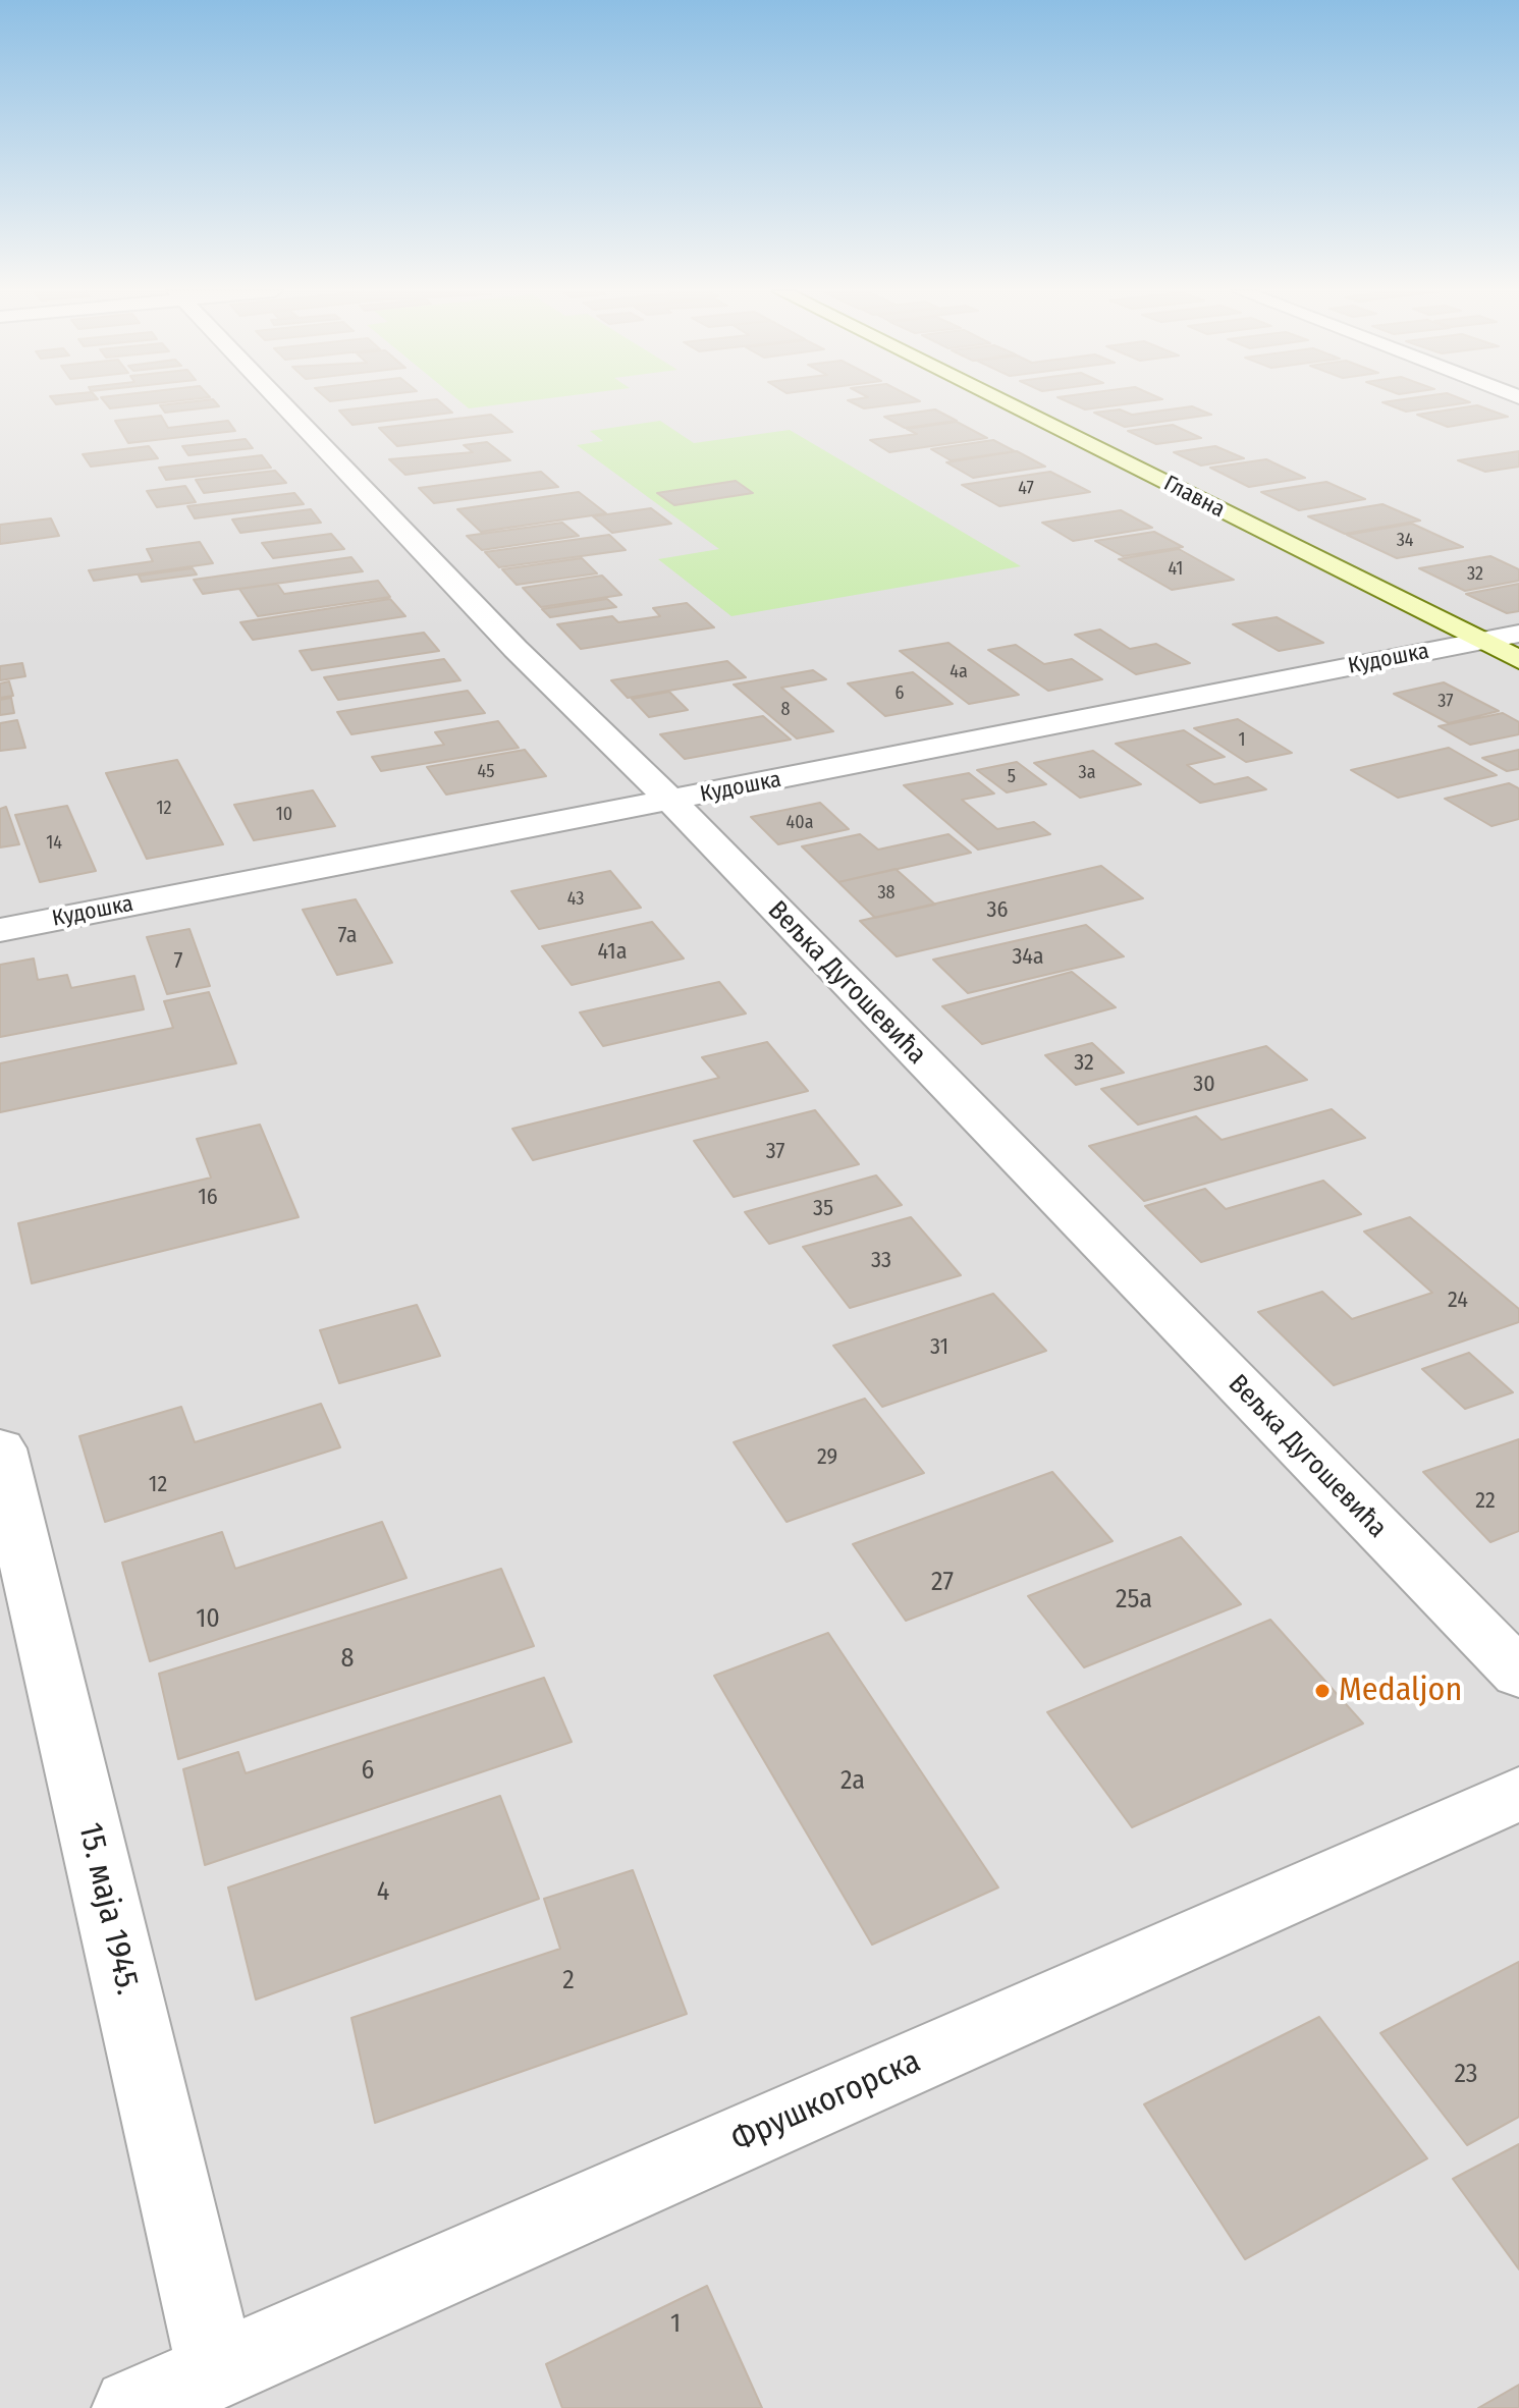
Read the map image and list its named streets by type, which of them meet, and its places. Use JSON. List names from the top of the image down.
{
  "streets": {
    "main road": ["Главна"],
    "street": [
      "Кудошка",
      "Вељка Дугошевића",
      "15. маја 1945.",
      "Фрушкогорска"
    ]
  },
  "crossings": [
    ["Главна", "Кудошка"],
    ["Кудошка", "Вељка Дугошевића"],
    ["15. маја 1945.", "Фрушкогорска"]
  ],
  "places": ["Medaljon"],
  "house_numbers": [
    "47",
    "34",
    "41",
    "32",
    "4a",
    "6",
    "37",
    "8",
    "1",
    "45",
    "3a",
    "5",
    "12",
    "10",
    "40a",
    "14",
    "38",
    "43",
    "36",
    "7a",
    "41a",
    "34a",
    "7",
    "32",
    "30",
    "37",
    "16",
    "35",
    "33",
    "24",
    "31",
    "29",
    "12",
    "22",
    "27",
    "25a",
    "10",
    "8",
    "6",
    "2a",
    "4",
    "2",
    "23",
    "1"
  ]
}
